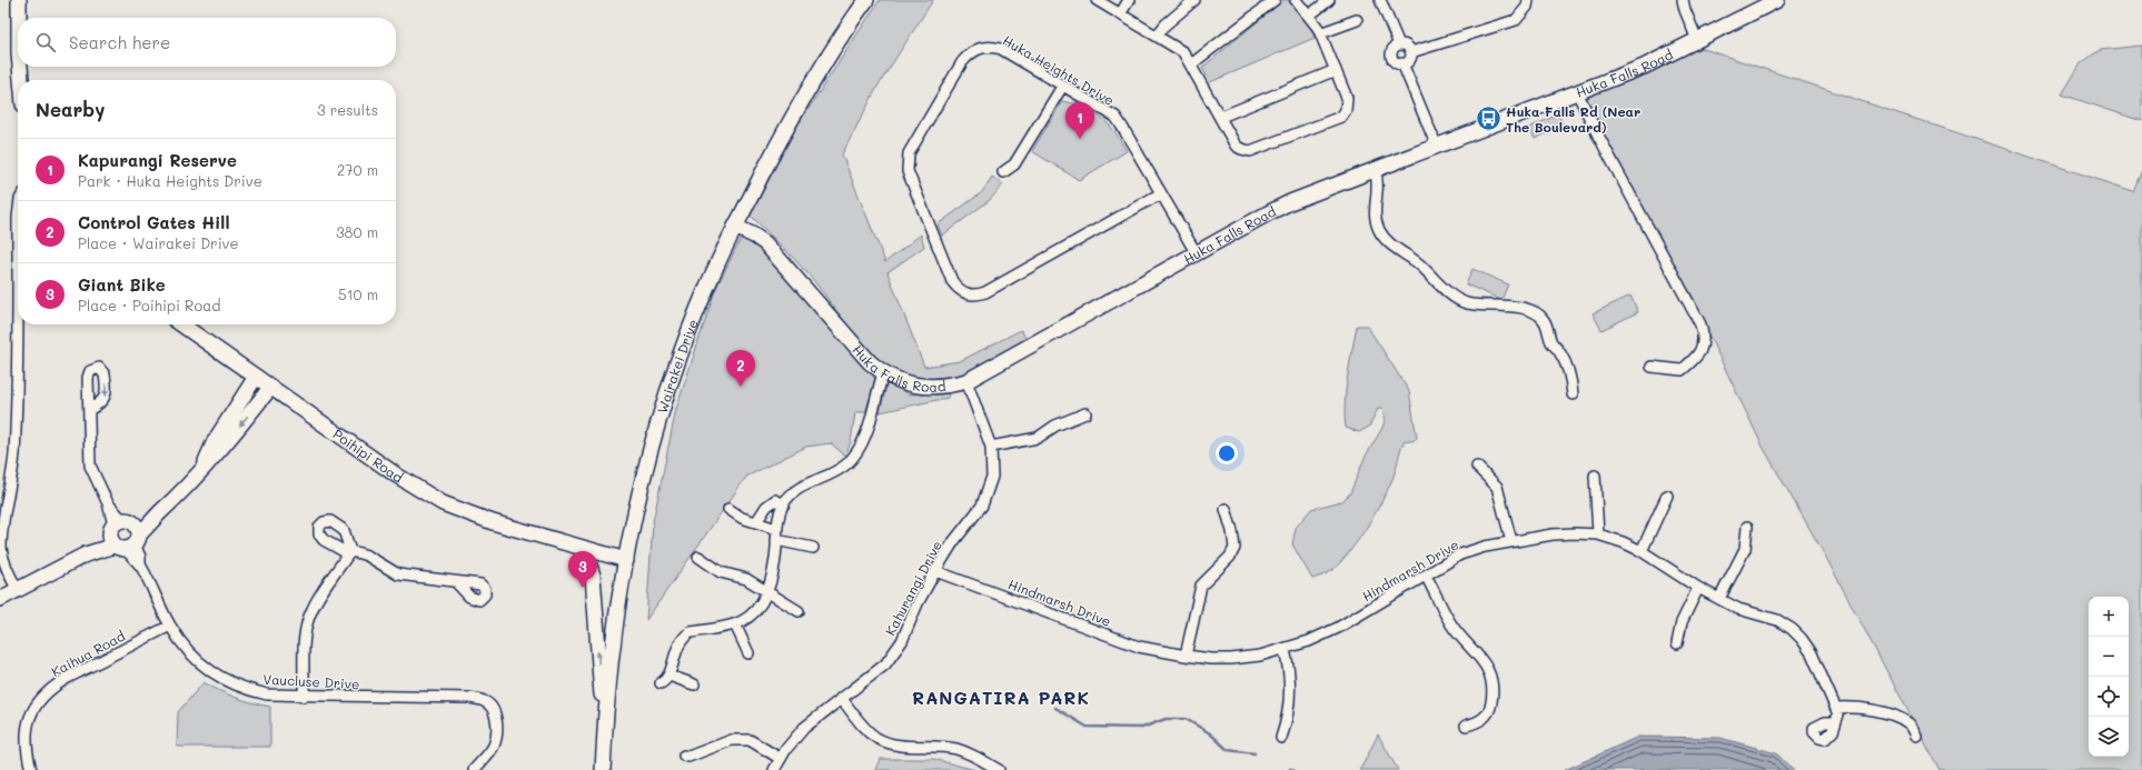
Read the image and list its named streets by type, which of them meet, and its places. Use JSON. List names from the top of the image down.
{
  "streets": {
    "main road": ["Huka Falls Road", "Wairakei Drive", "Poihipi Road"],
    "street": [
      "Huka Heights Drive",
      "Hindmarsh Drive",
      "Kahurangi Drive",
      "Kaihua Road",
      "Vaucluse Drive"
    ]
  },
  "crossings": [
    ["Huka Heights Drive", "Huka Falls Road"],
    ["Huka Falls Road", "Wairakei Drive"],
    ["Huka Falls Road", "Kahurangi Drive"],
    ["Wairakei Drive", "Poihipi Road"],
    ["Hindmarsh Drive", "Kahurangi Drive"],
    ["Kaihua Road", "Vaucluse Drive"]
  ],
  "districts": ["RANGATIRA PARK"],
  "places": {
    "bus stop": ["Huka Falls Rd (Near The Boulevard)"]
  },
  "page": {
    "search": "Search here",
    "heading": ["Nearby", "3 results"],
    "pins": ["1", "2", "3"],
    "list": [
      {
        "mark": "1",
        "name": "Kapurangi Reserve",
        "note": "Park · Huka Heights Drive",
        "value": "270 m"
      },
      {
        "mark": "2",
        "name": "Control Gates Hill",
        "note": "Place · Wairakei Drive",
        "value": "380 m"
      },
      {
        "mark": "3",
        "name": "Giant Bike",
        "note": "Place · Poihipi Road",
        "value": "510 m"
      }
    ],
    "map_buttons": ["+", "−"]
  }
}
